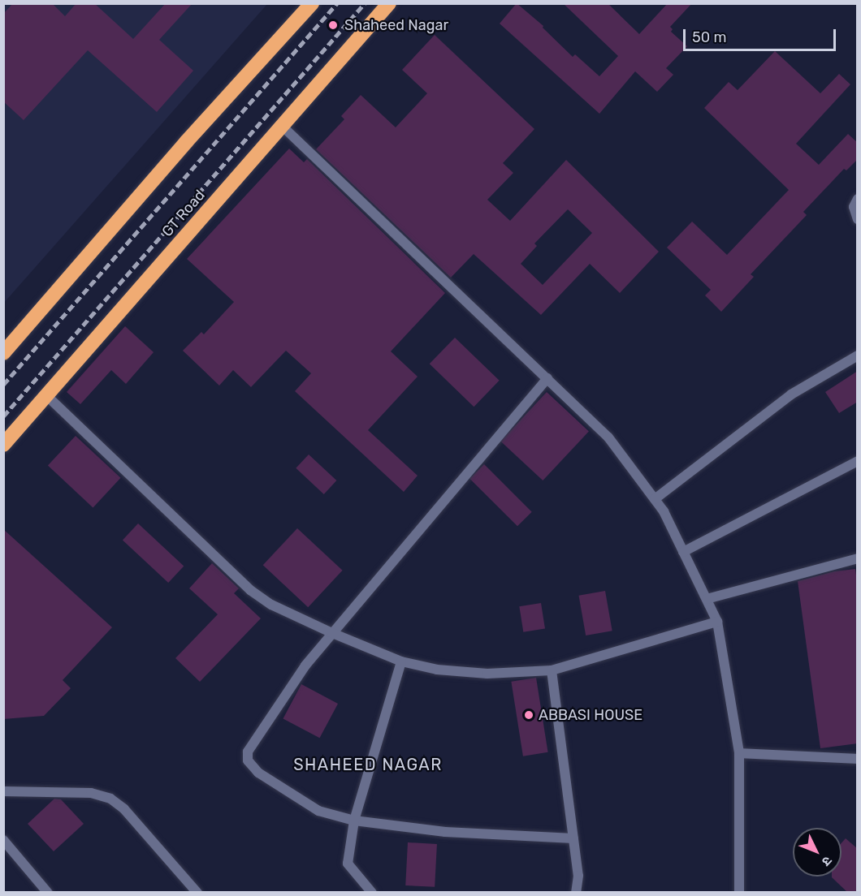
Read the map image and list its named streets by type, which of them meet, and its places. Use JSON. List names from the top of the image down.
{
  "streets": {
    "highway": ["GT Road"]
  },
  "districts": ["SHAHEED NAGAR"],
  "places": ["Shaheed Nagar", "ABBASI HOUSE"],
  "scale_bar": "50 m",
  "north": "bottom right"
}
